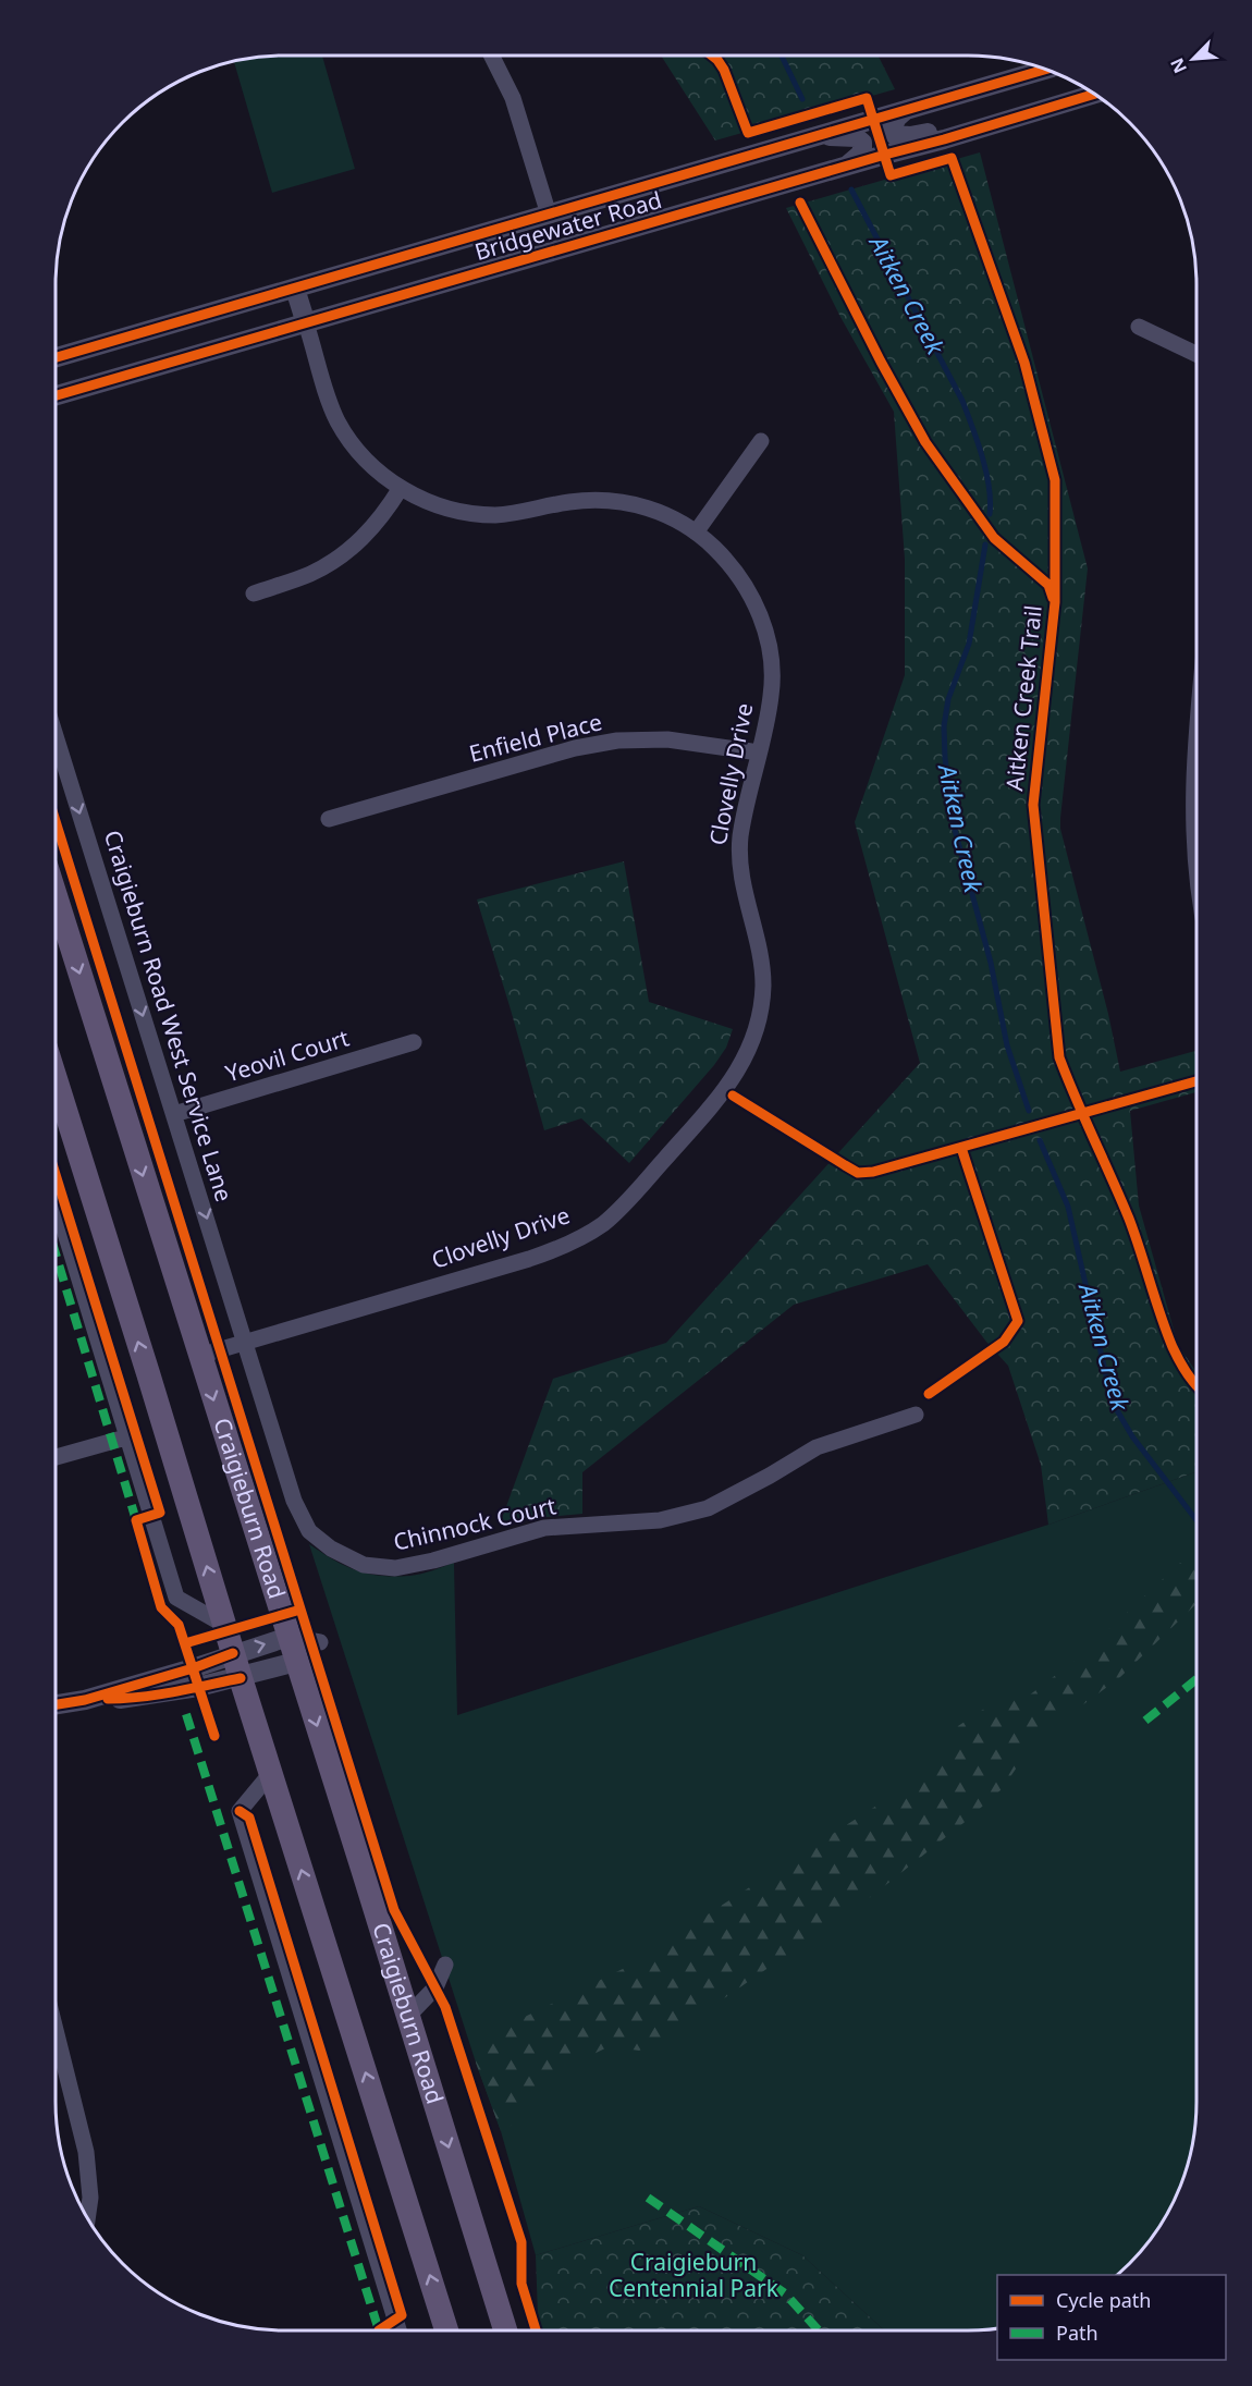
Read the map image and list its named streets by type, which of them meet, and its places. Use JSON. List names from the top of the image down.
{
  "streets": {
    "main road": ["Craigieburn Road"],
    "street": [
      "Bridgewater Road",
      "Enfield Place",
      "Clovelly Drive",
      "Craigieburn Road West Service Lane",
      "Yeovil Court",
      "Chinnock Court"
    ],
    "cycle path": ["Aitken Creek Trail"]
  },
  "crossings": [
    ["Bridgewater Road", "Clovelly Drive"],
    ["Enfield Place", "Clovelly Drive"],
    ["Clovelly Drive", "Craigieburn Road West Service Lane"],
    ["Clovelly Drive", "Craigieburn Road"],
    ["Clovelly Drive", "Chinnock Court"],
    ["Craigieburn Road West Service Lane", "Yeovil Court"],
    ["Craigieburn Road West Service Lane", "Chinnock Court"]
  ],
  "water": ["Aitken Creek"],
  "parks": ["Craigieburn Centennial Park"],
  "legend": ["Cycle path", "Path"],
  "north": "bottom left"
}
